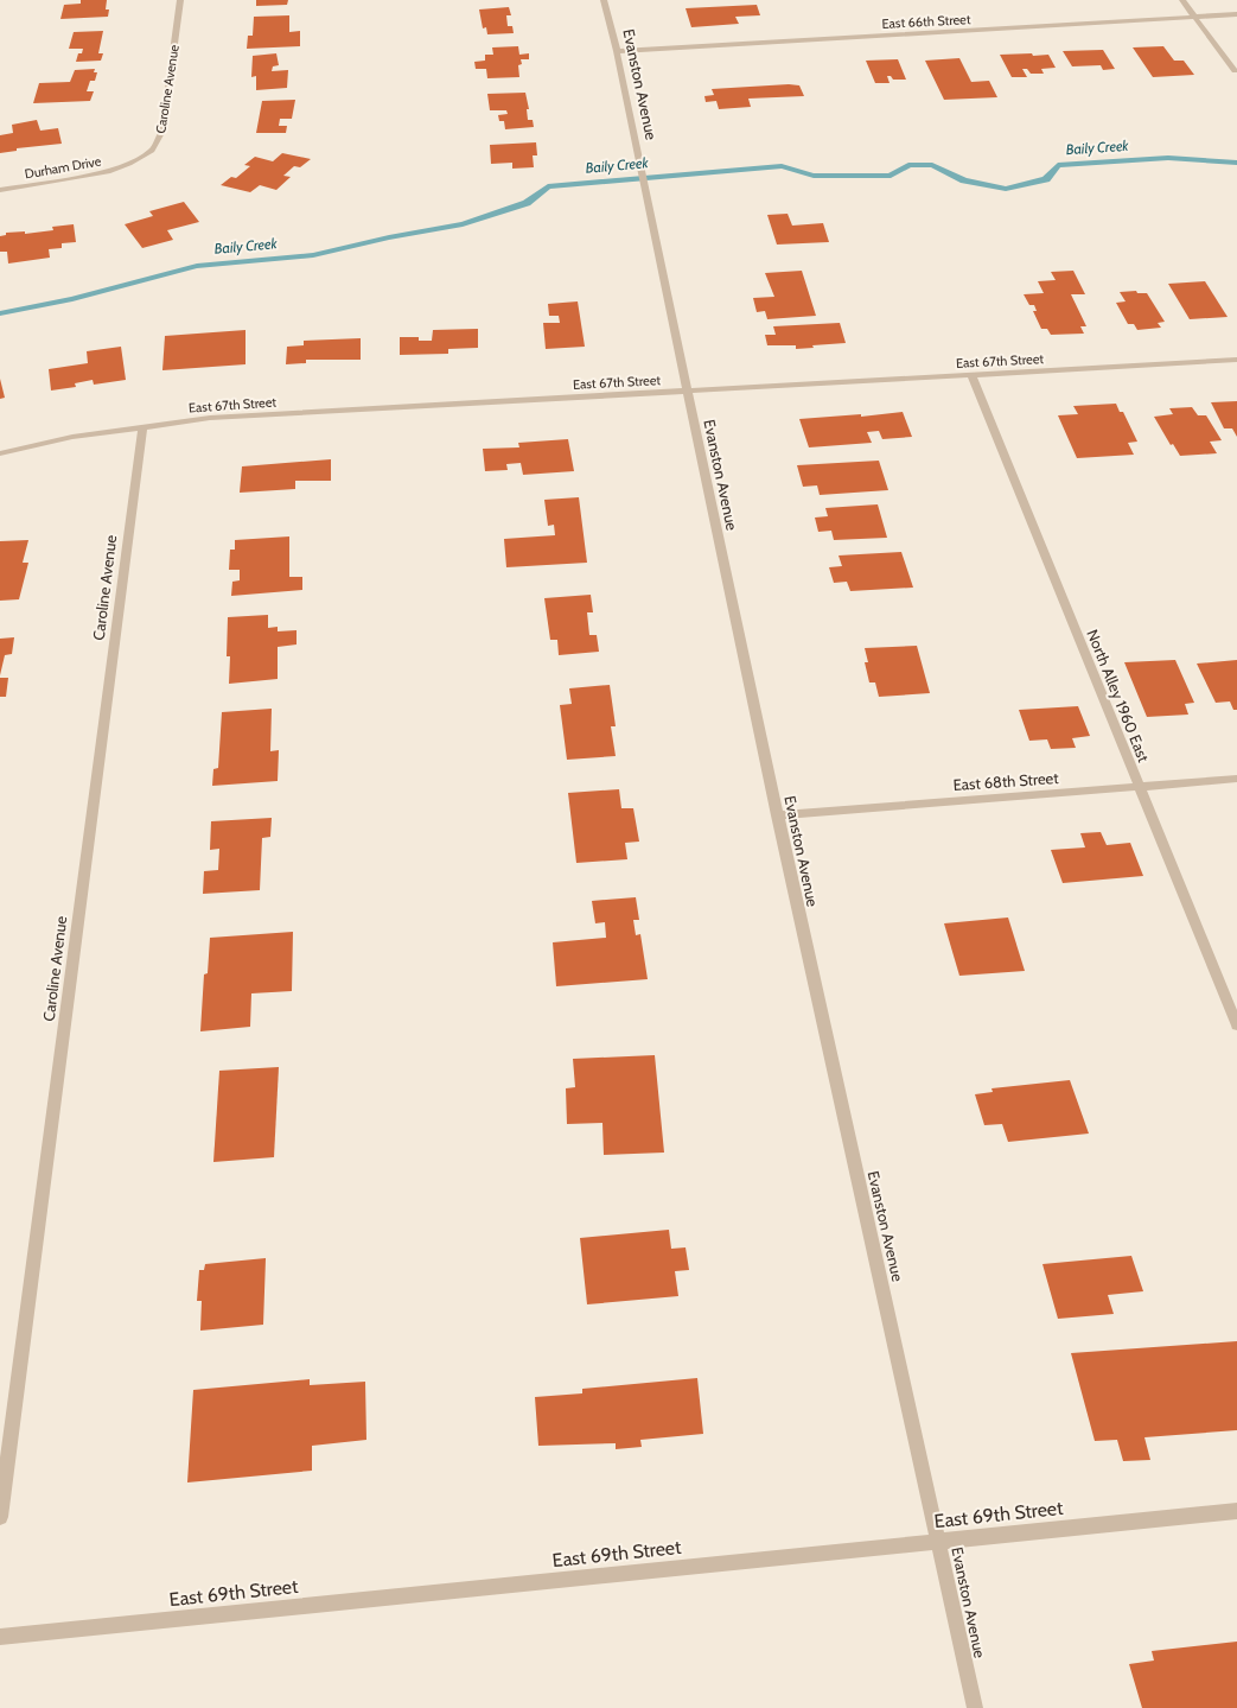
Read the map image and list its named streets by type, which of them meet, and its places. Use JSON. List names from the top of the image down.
{
  "streets": {
    "street": [
      "East 66th Street",
      "Evanston Avenue",
      "Caroline Avenue",
      "Durham Drive",
      "East 67th Street",
      "North Alley 1960 East",
      "East 68th Street",
      "East 69th Street"
    ]
  },
  "crossings": [
    ["East 66th Street", "Evanston Avenue"],
    ["Evanston Avenue", "East 67th Street"],
    ["Evanston Avenue", "East 68th Street"],
    ["Evanston Avenue", "East 69th Street"],
    ["Caroline Avenue", "Durham Drive"],
    ["Caroline Avenue", "East 67th Street"],
    ["East 67th Street", "North Alley 1960 East"],
    ["North Alley 1960 East", "East 68th Street"]
  ],
  "water": ["Baily Creek"]
}
